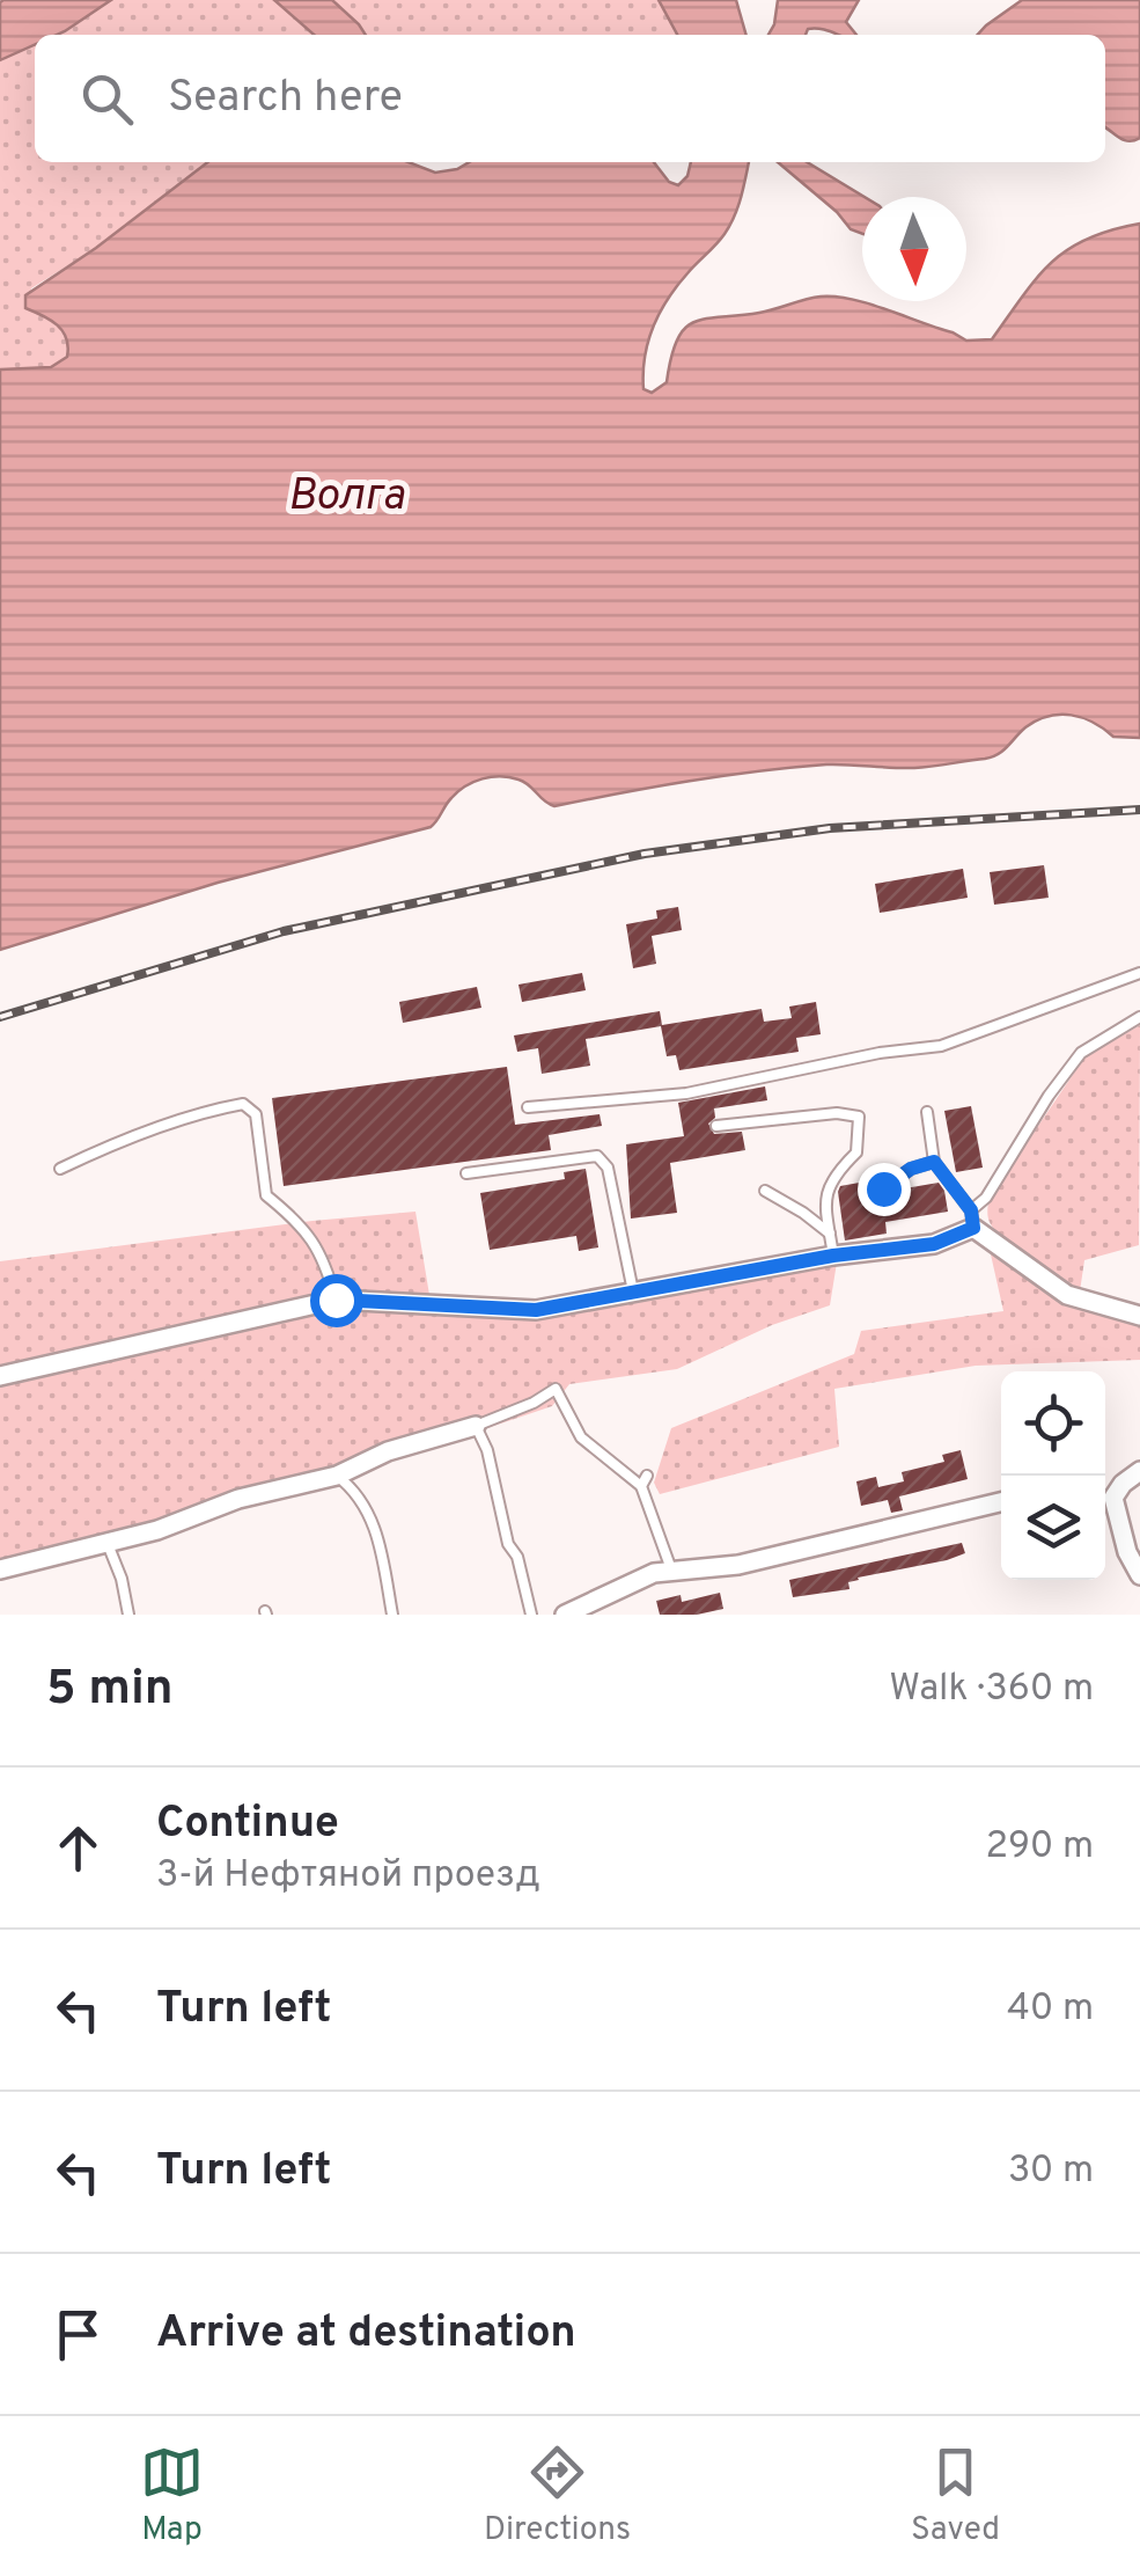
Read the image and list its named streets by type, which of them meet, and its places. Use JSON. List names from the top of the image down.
{
  "water": ["Волга"],
  "north": "bottom",
  "page": {
    "search": "Search here",
    "heading": ["5 min", "Walk · 360 m"],
    "list": [
      ["Continue", "3-й Нефтяной проезд", "290 m"],
      ["Turn left", "40 m"],
      ["Turn left", "30 m"],
      "Arrive at destination"
    ],
    "nav": ["Map", "Directions", "Saved"]
  }
}
